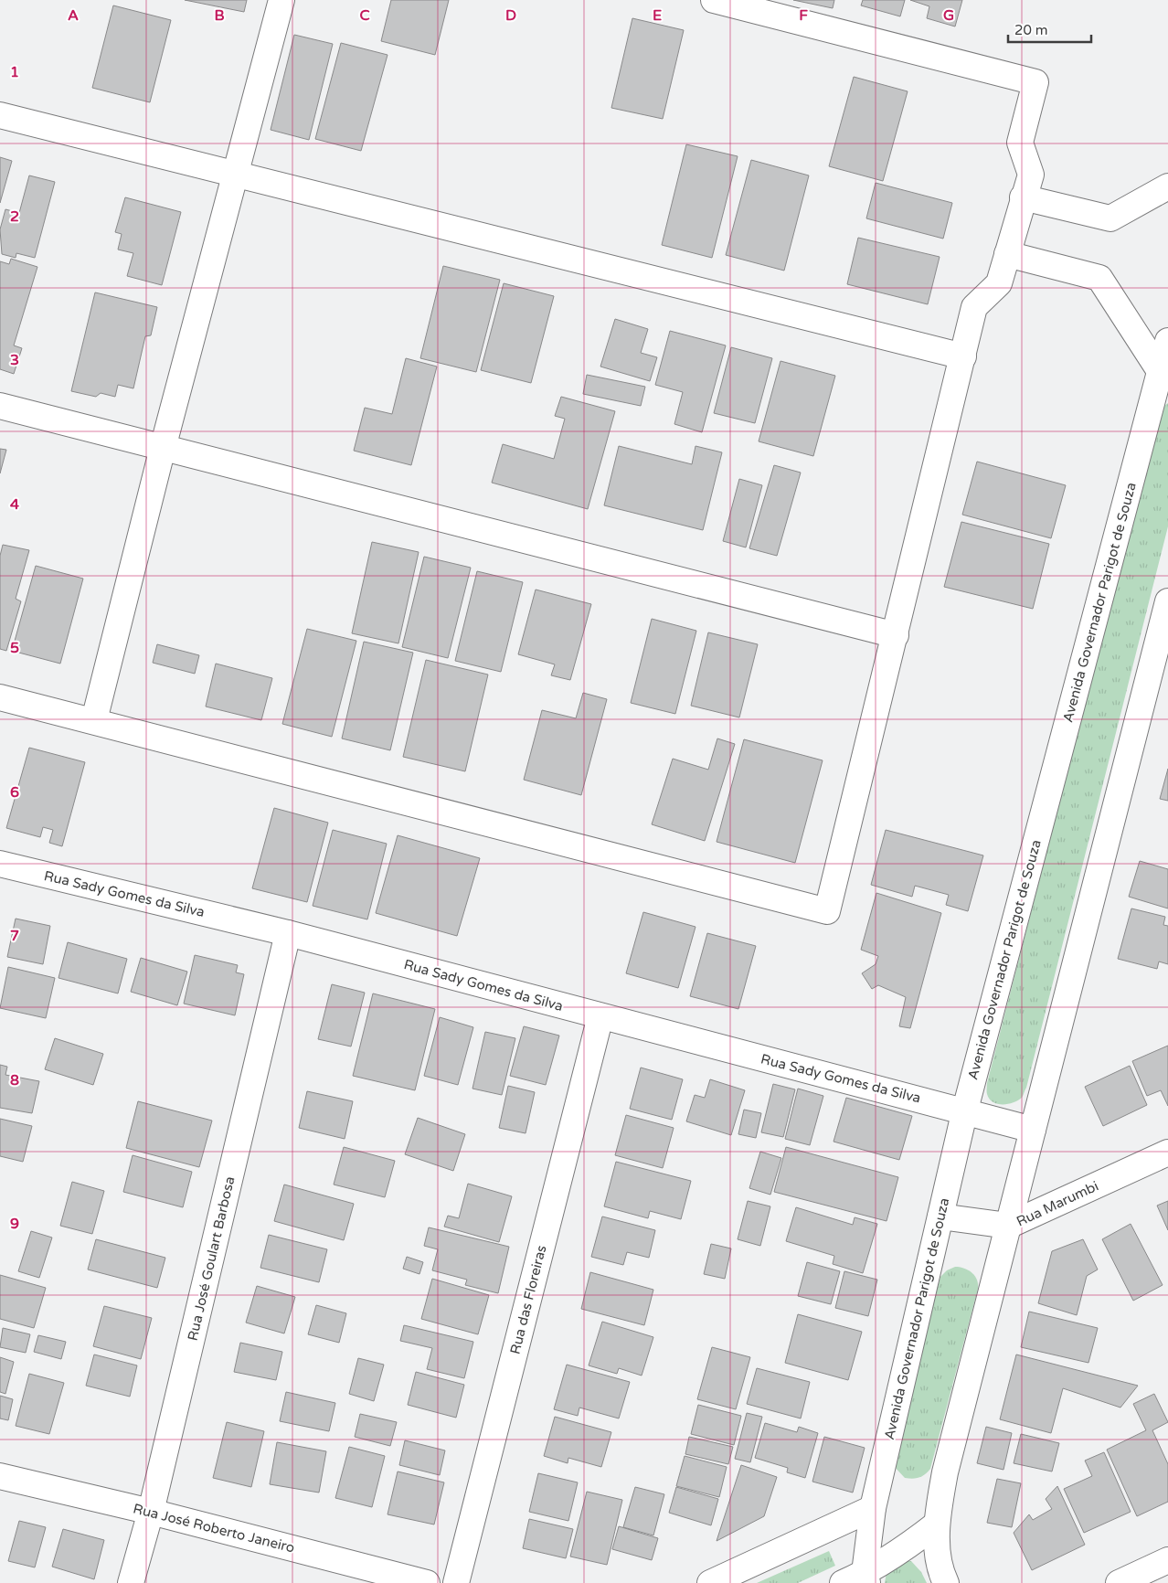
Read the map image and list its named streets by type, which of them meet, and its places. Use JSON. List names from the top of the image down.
{
  "streets": {
    "street": [
      "Avenida Governador Parigot de Souza",
      "Rua Sady Gomes da Silva",
      "Rua Marumbi",
      "Rua José Goulart Barbosa",
      "Rua das Floreiras",
      "Rua José Roberto Janeiro"
    ]
  },
  "crossings": [
    ["Avenida Governador Parigot de Souza", "Rua Sady Gomes da Silva"],
    ["Avenida Governador Parigot de Souza", "Rua Marumbi"],
    ["Rua Sady Gomes da Silva", "Rua José Goulart Barbosa"],
    ["Rua Sady Gomes da Silva", "Rua das Floreiras"],
    ["Rua José Goulart Barbosa", "Rua José Roberto Janeiro"]
  ],
  "scale_bar": "20 m",
  "grid": {
    "columns": [
      "A",
      "B",
      "C",
      "D",
      "E",
      "F",
      "G"
    ],
    "rows": [
      "1",
      "2",
      "3",
      "4",
      "5",
      "6",
      "7",
      "8",
      "9"
    ]
  }
}
